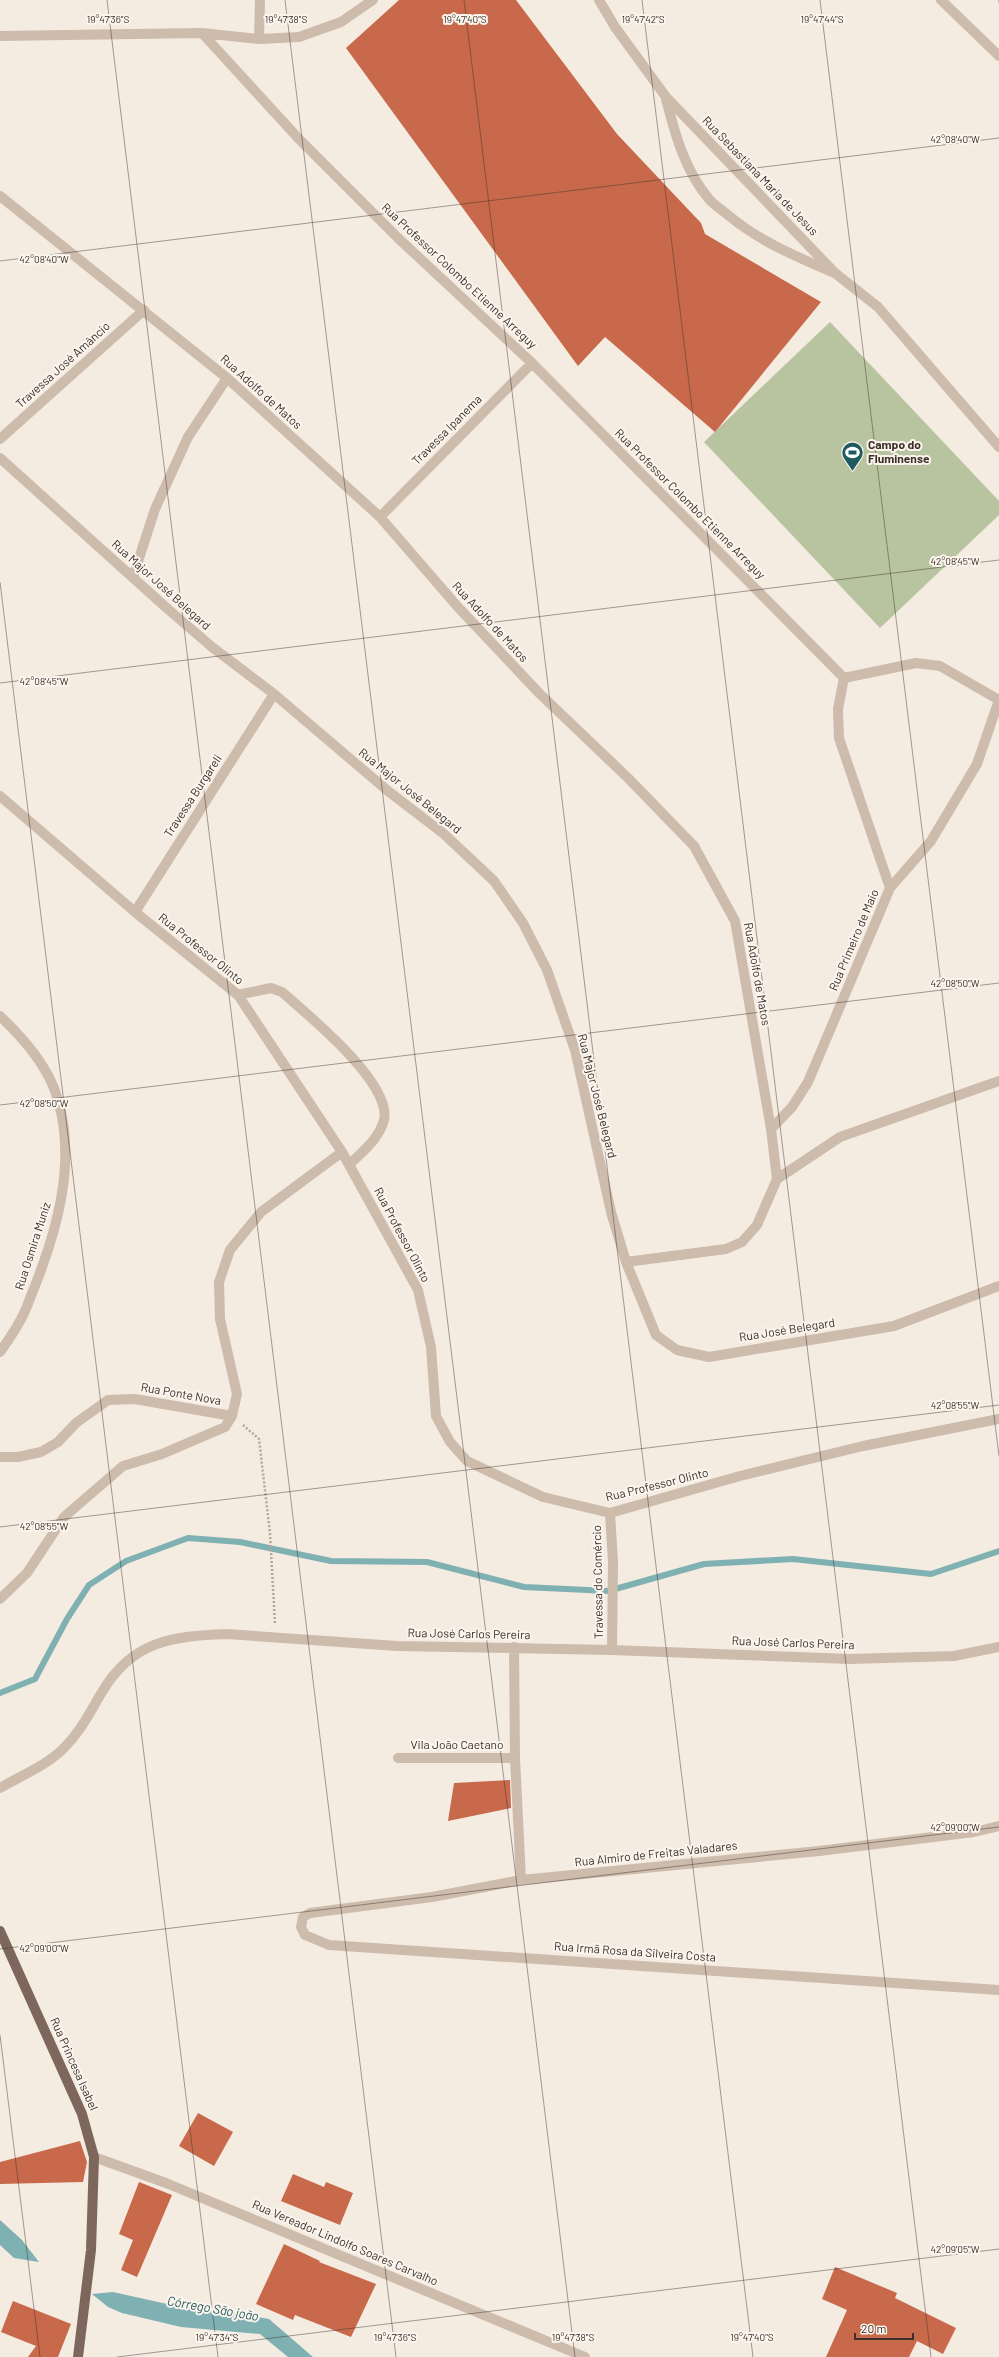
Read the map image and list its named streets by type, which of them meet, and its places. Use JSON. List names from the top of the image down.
{
  "streets": {
    "main road": ["Rua Princesa Isabel"],
    "street": [
      "Rua Sebastiana Maria de Jesus",
      "Rua Professor Colombo Etienne Arreguy",
      "Travessa José Amâncio",
      "Rua Adolfo de Matos",
      "Travessa Ipanema",
      "Rua Major José Belegard",
      "Travessa Burgareli",
      "Rua Primeiro de Maio",
      "Rua Professor Olinto",
      "Rua Osmira Muniz",
      "Rua José Belegard",
      "Rua Ponte Nova",
      "Travessa do Comércio",
      "Rua José Carlos Pereira",
      "Vila João Caetano",
      "Rua Almiro de Freitas Valadares",
      "Rua Irmã Rosa da Silveira Costa",
      "Rua Vereador Lindolfo Soares Carvalho"
    ]
  },
  "crossings": [
    ["Rua Professor Colombo Etienne Arreguy", "Travessa Ipanema"],
    ["Travessa José Amâncio", "Rua Adolfo de Matos"],
    ["Rua Adolfo de Matos", "Travessa Ipanema"],
    ["Rua Adolfo de Matos", "Rua Primeiro de Maio"],
    ["Rua Major José Belegard", "Travessa Burgareli"],
    ["Rua Major José Belegard", "Rua José Belegard"],
    ["Travessa Burgareli", "Rua Professor Olinto"],
    ["Rua Professor Olinto", "Travessa do Comércio"],
    ["Travessa do Comércio", "Rua José Carlos Pereira"],
    ["Rua Almiro de Freitas Valadares", "Rua Irmã Rosa da Silveira Costa"],
    ["Rua Princesa Isabel", "Rua Vereador Lindolfo Soares Carvalho"]
  ],
  "water": ["Córrego São joão"],
  "places": {
    "sports": ["Campo do Fluminense"]
  },
  "scale_bar": "20 m",
  "coordinates": [
    "19°47'36\"S",
    "19°47'38\"S",
    "19°47'40\"S",
    "19°47'42\"S",
    "19°47'44\"S",
    "42°08'40\"W",
    "42°08'45\"W",
    "42°08'50\"W",
    "42°08'55\"W",
    "42°09'00\"W",
    "42°09'05\"W",
    "19°47'34\"S"
  ]
}
